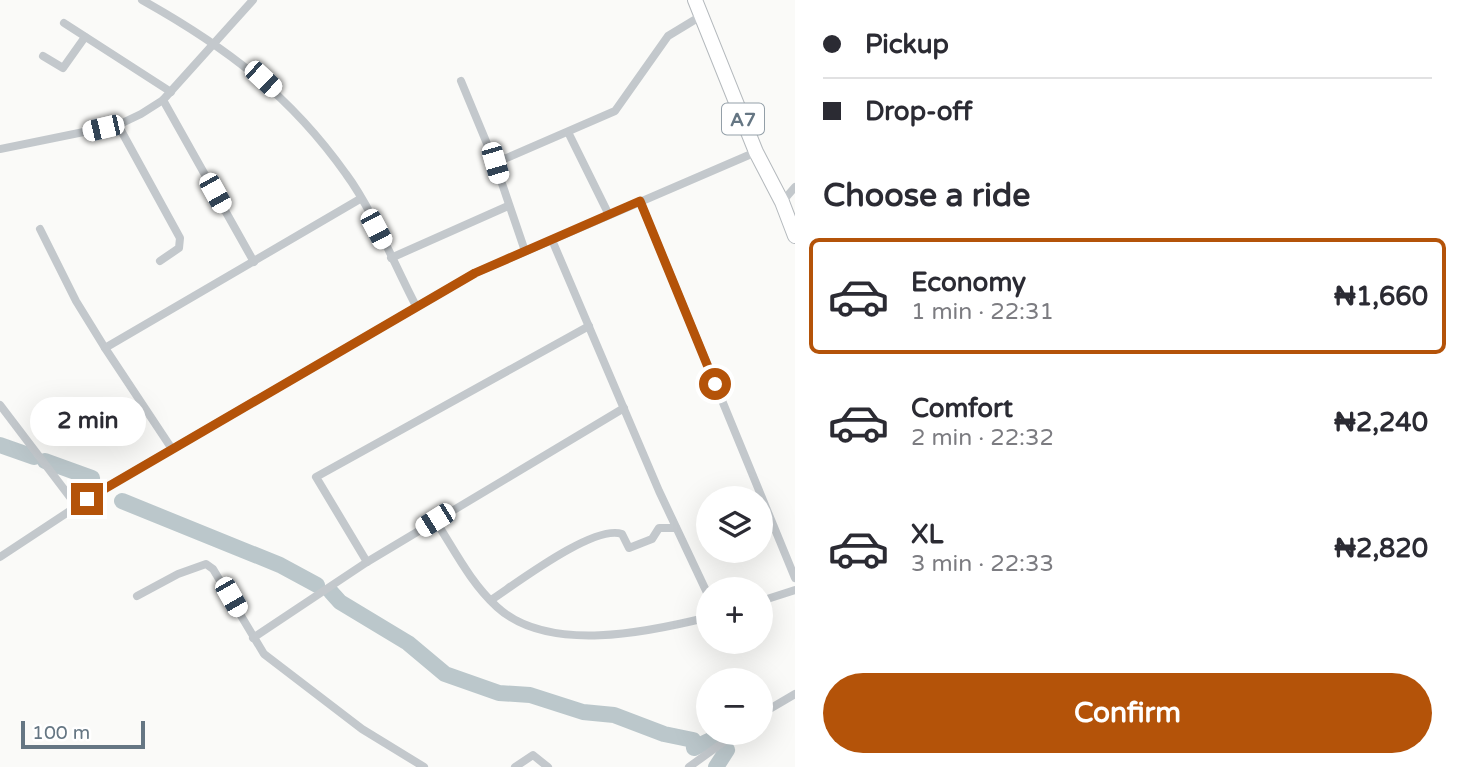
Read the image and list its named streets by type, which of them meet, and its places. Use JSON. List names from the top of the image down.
{
  "streets": {
    "highway": ["A7"]
  },
  "scale_bar": "100 m",
  "page": {
    "banner": ["Pickup", "Drop-off"],
    "heading": "Choose a ride",
    "list": [
      {
        "name": "Economy",
        "note": "1 min · 22:31",
        "value": "₦1,660"
      },
      {
        "name": "Comfort",
        "note": "2 min · 22:32",
        "value": "₦2,240"
      },
      {
        "name": "XL",
        "note": "3 min · 22:33",
        "value": "₦2,820"
      }
    ],
    "bubble": "2 min",
    "map_buttons": ["+", "−"],
    "buttons": "Confirm",
    "scale": "100 m"
  }
}
